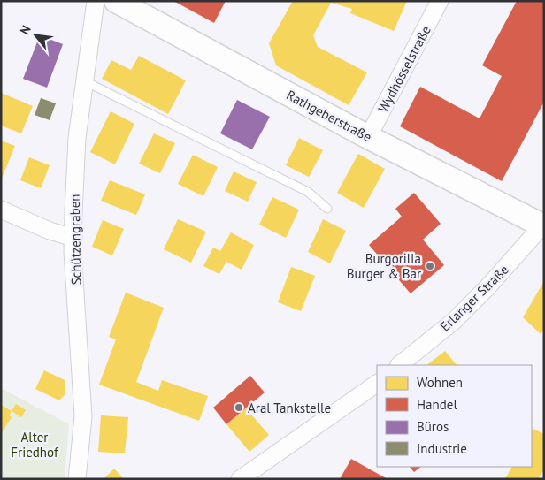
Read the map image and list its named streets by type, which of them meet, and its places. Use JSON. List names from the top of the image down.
{
  "streets": {
    "street": [
      "Wydhösselstraße",
      "Rathgeberstraße",
      "Schützengraben",
      "Erlanger Straße"
    ]
  },
  "crossings": [
    ["Wydhösselstraße", "Rathgeberstraße"],
    ["Rathgeberstraße", "Erlanger Straße"]
  ],
  "parks": ["Alter Friedhof"],
  "places": ["Burgorilla Burger & Bar", "Aral Tankstelle"],
  "legend": [
    "Wohnen",
    "Handel",
    "Büros",
    "Industrie"
  ],
  "north": "top left"
}
